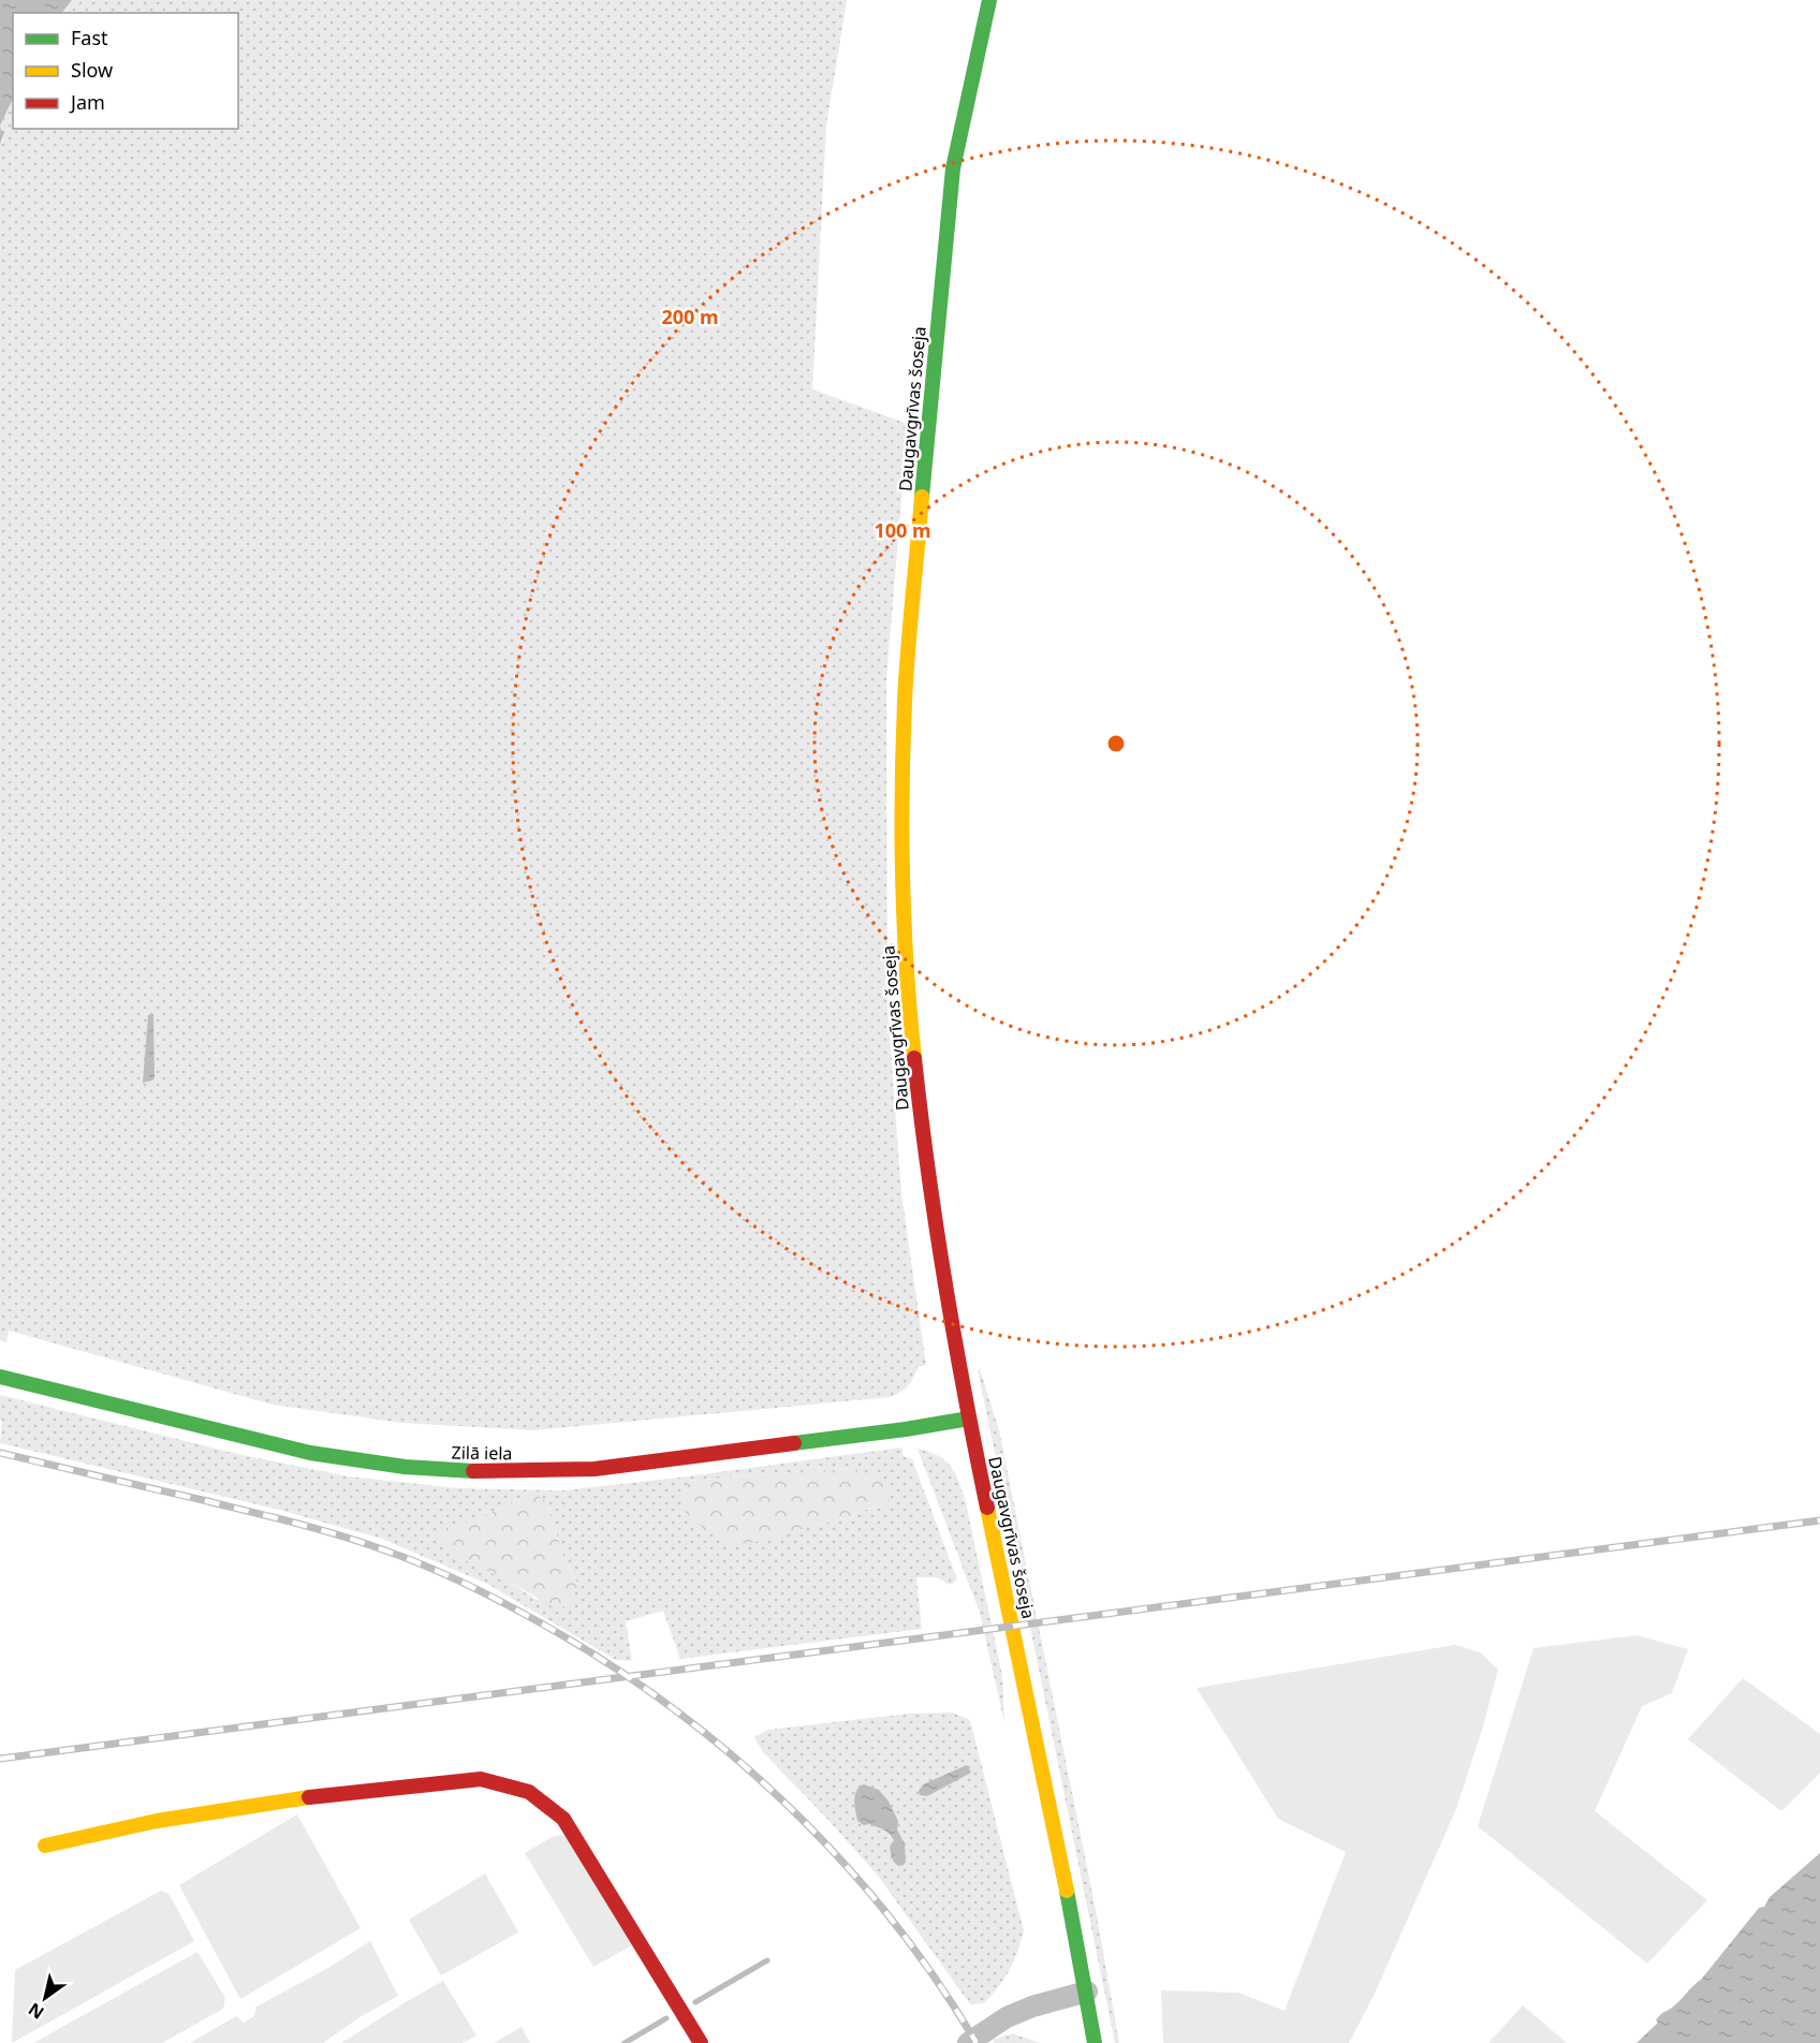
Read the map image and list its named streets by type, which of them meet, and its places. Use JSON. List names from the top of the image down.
{
  "streets": {
    "main road": ["Daugavgrīvas šoseja", "Zilā iela"]
  },
  "crossings": [
    ["Daugavgrīvas šoseja", "Zilā iela"]
  ],
  "legend": ["Fast", "Slow", "Jam"],
  "north": "bottom left",
  "rings": ["200 m", "100 m"]
}
